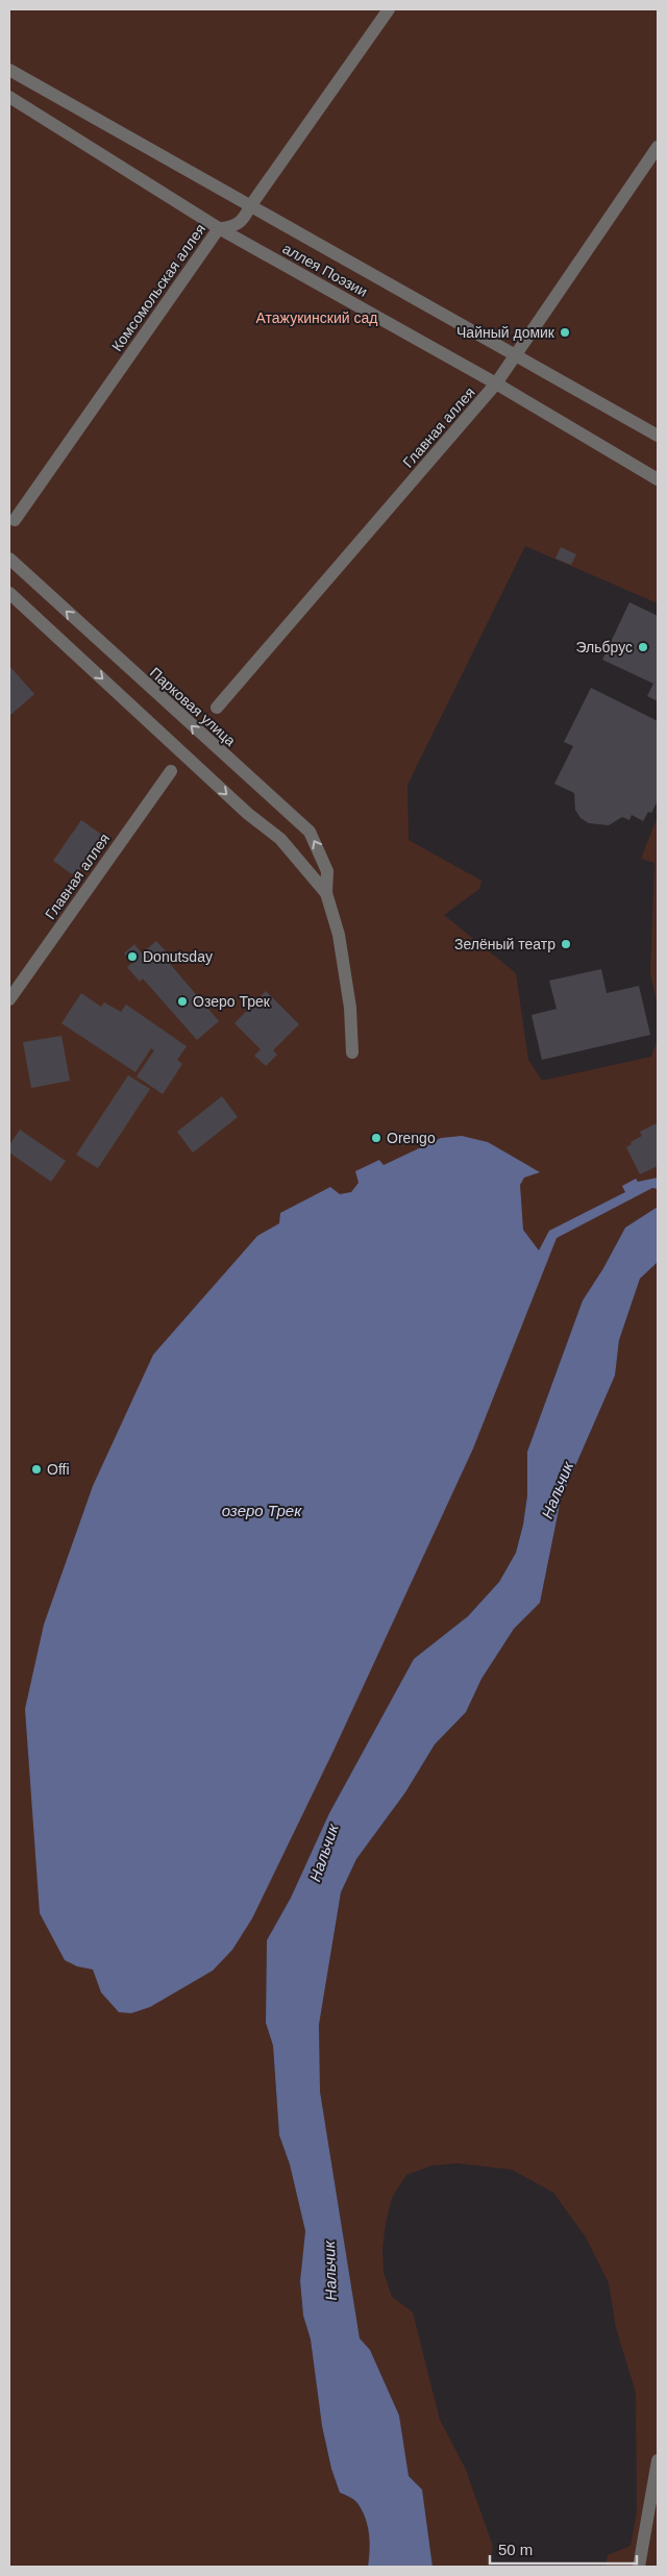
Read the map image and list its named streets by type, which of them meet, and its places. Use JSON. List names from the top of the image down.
{
  "streets": {
    "street": [
      "аллея Поэзии",
      "Комсомольская аллея",
      "Главная аллея",
      "Парковая улица"
    ]
  },
  "crossings": [
    ["аллея Поэзии", "Комсомольская аллея"],
    ["аллея Поэзии", "Главная аллея"]
  ],
  "water": ["Нальчик", "озеро Трек"],
  "parks": ["Атажукинский сад"],
  "places": [
    "Чайный домик",
    "Эльбрус",
    "Зелёный театр",
    "Donutsday",
    "Озеро Трек",
    "Orengo",
    "Offi"
  ],
  "scale_bar": "50 m"
}
